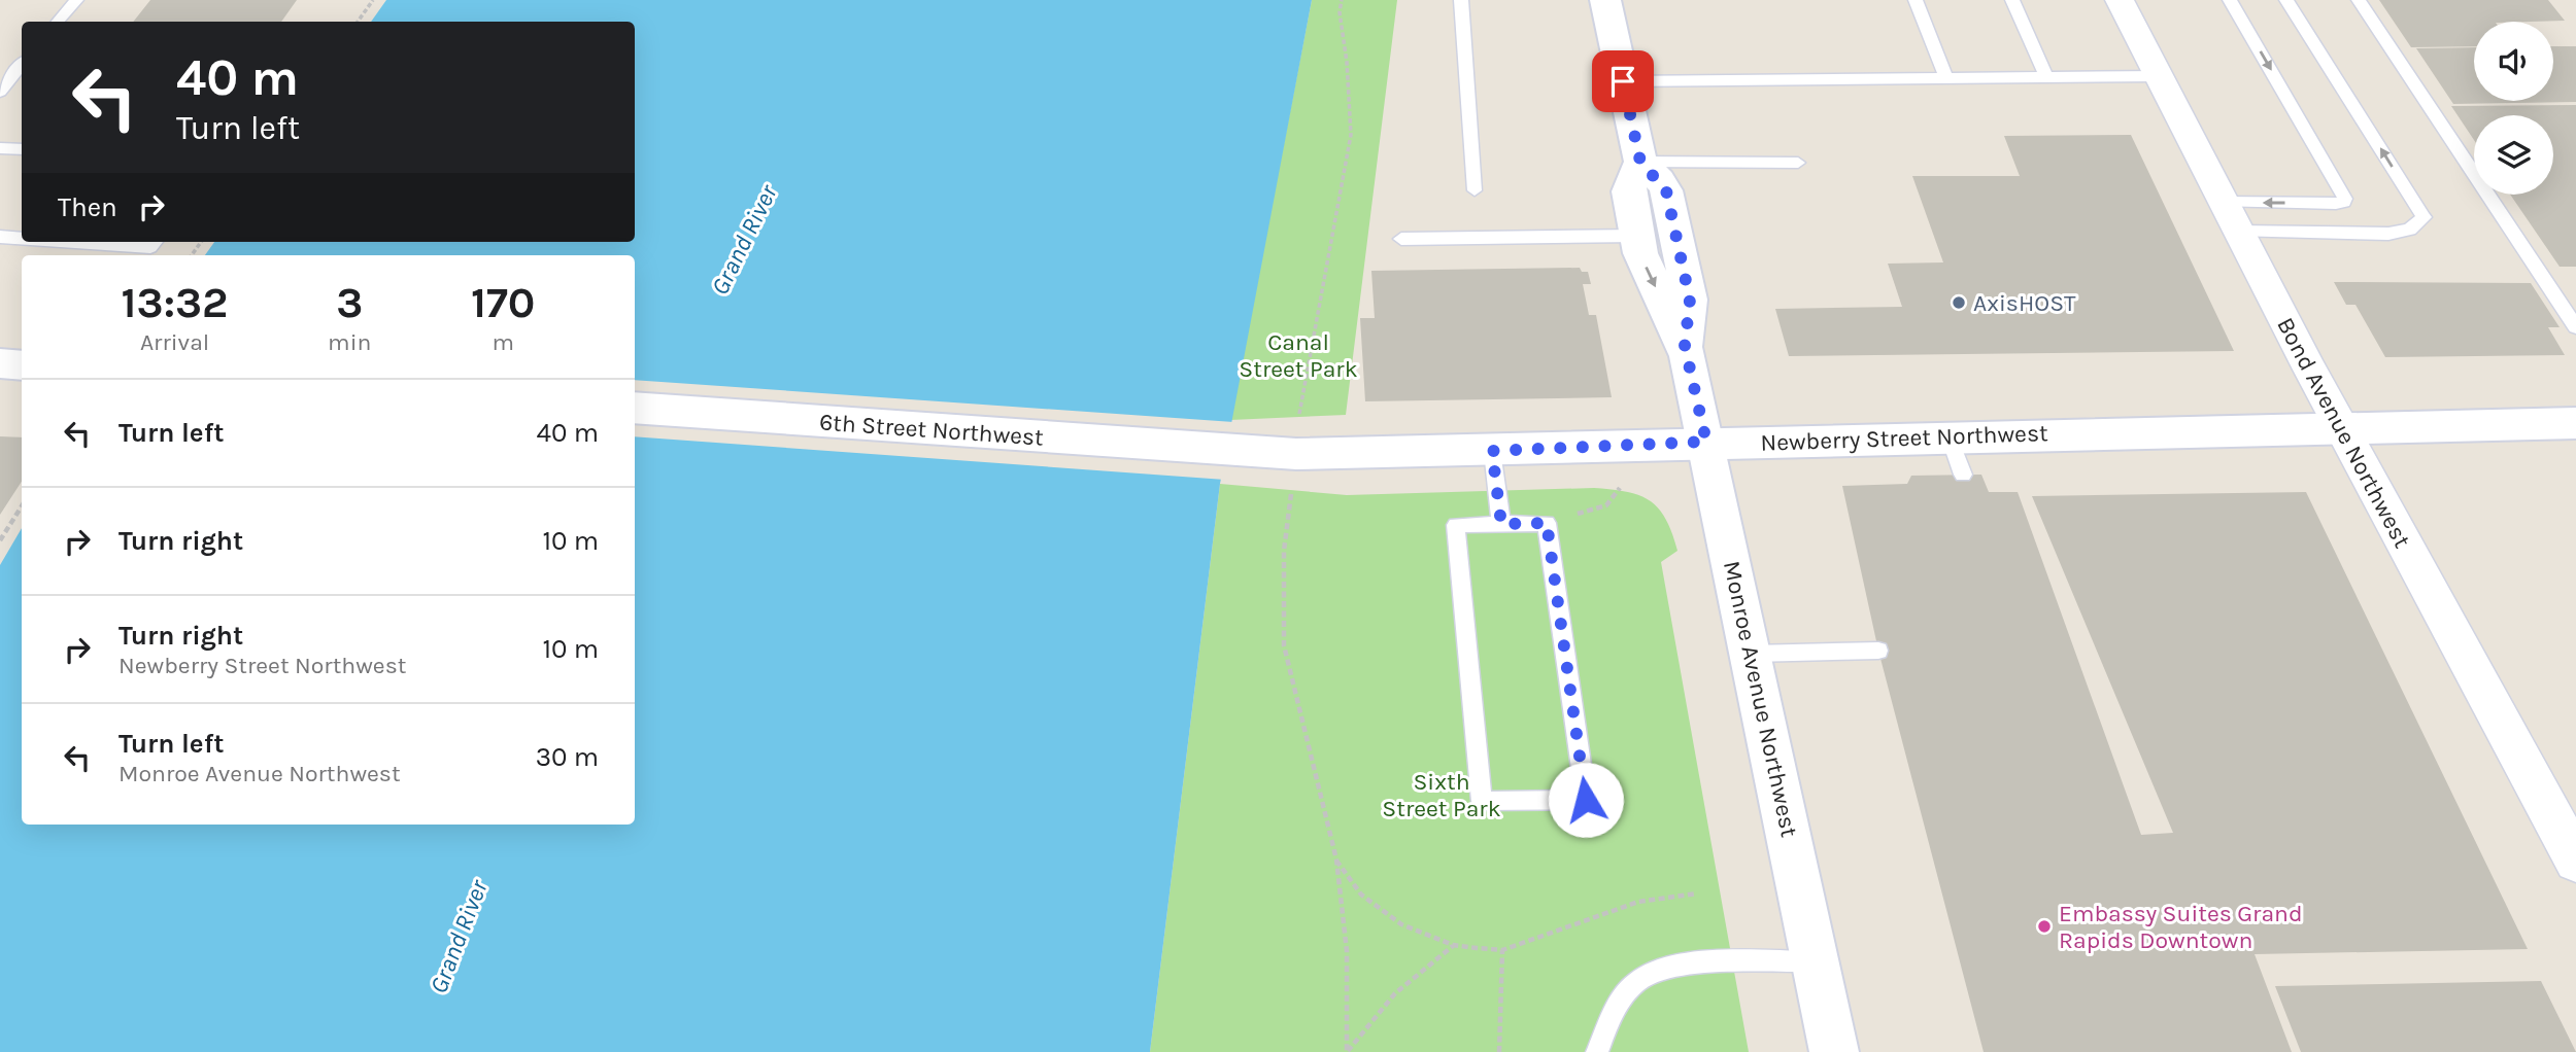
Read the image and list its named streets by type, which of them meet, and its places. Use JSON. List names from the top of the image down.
{
  "streets": {
    "street": [
      "6th Street Northwest",
      "Bond Avenue Northwest",
      "Newberry Street Northwest",
      "Monroe Avenue Northwest"
    ]
  },
  "crossings": [
    ["6th Street Northwest", "Newberry Street Northwest"],
    ["Bond Avenue Northwest", "Newberry Street Northwest"],
    ["Newberry Street Northwest", "Monroe Avenue Northwest"]
  ],
  "water": ["Grand River"],
  "parks": ["Canal Street Park", "Sixth Street Park"],
  "places": ["AxisHOST", "Embassy Suites Grand Rapids Downtown"],
  "page": {
    "turn": ["40 m", "Turn left"],
    "then": "Then",
    "eta": [
      "13:32",
      "Arrival",
      "3",
      "min",
      "170",
      "m"
    ],
    "list": [
      {
        "name": "Turn left",
        "value": "40 m"
      },
      {
        "name": "Turn right",
        "value": "10 m"
      },
      {
        "name": "Turn right",
        "note": "Newberry Street Northwest",
        "value": "10 m"
      },
      {
        "name": "Turn left",
        "note": "Monroe Avenue Northwest",
        "value": "30 m"
      }
    ]
  }
}
